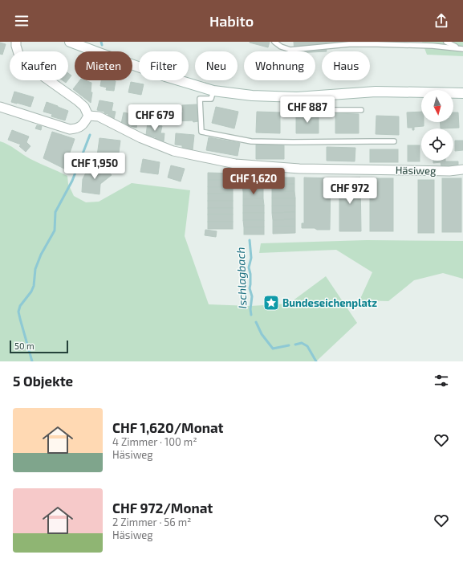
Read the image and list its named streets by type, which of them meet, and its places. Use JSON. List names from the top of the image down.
{
  "streets": {
    "street": ["Häsiweg"]
  },
  "water": ["Ischlagbach"],
  "places": {
    "place": ["Bundeseichenplatz"]
  },
  "scale_bar": "50 m",
  "north": "bottom",
  "page": {
    "header": "Habito",
    "chip": [
      "Kaufen",
      "Mieten",
      "Filter",
      "Neu",
      "Wohnung",
      "Haus"
    ],
    "price": [
      "CHF 887",
      "CHF 679",
      "CHF 1,950",
      "CHF 1,620",
      "CHF 972"
    ],
    "scale": "50 m",
    "heading": "5 Objekte",
    "list": [
      {
        "name": "CHF 1,620/Monat",
        "note": "4 Zimmer · 100 m² · Häsiweg"
      },
      {
        "name": "CHF 972/Monat",
        "note": "2 Zimmer · 56 m² · Häsiweg"
      }
    ]
  }
}
